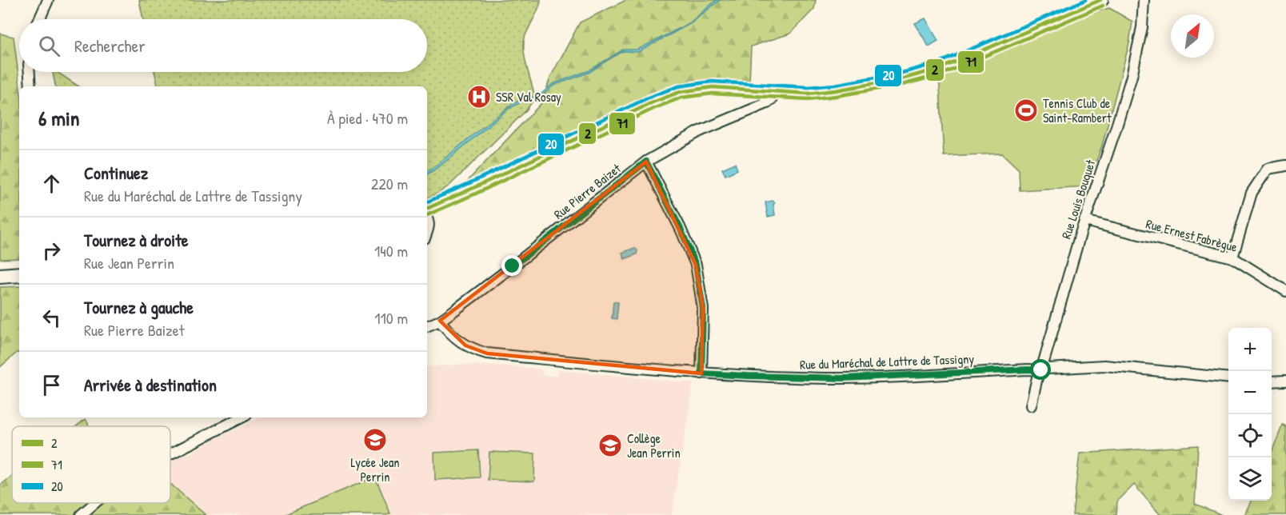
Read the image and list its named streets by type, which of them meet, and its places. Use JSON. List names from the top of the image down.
{
  "streets": {
    "street": [
      "Rue Pierre Baizet",
      "Rue Louis Bouquet",
      "Rue Ernest Fabrègue",
      "Rue du Maréchal de Lattre de Tassigny"
    ]
  },
  "crossings": [
    ["Rue Pierre Baizet", "Rue du Maréchal de Lattre de Tassigny"],
    ["Rue Louis Bouquet", "Rue Ernest Fabrègue"],
    ["Rue Louis Bouquet", "Rue du Maréchal de Lattre de Tassigny"]
  ],
  "places": {
    "hospital": ["SSR Val Rosay"],
    "sports": ["Tennis Club de Saint-Rambert"],
    "school or university": ["Lycée Jean Perrin", "Collège Jean Perrin"]
  },
  "lines": ["transit line 2", "transit line 20", "transit line 71"],
  "legend": ["2", "71", "20"],
  "north": "top right",
  "page": {
    "search": "Rechercher",
    "heading": ["6 min", "À pied · 470 m"],
    "list": [
      ["Continuez", "Rue du Maréchal de Lattre de Tassigny", "220 m"],
      ["Tournez à droite", "Rue Jean Perrin", "140 m"],
      ["Tournez à gauche", "Rue Pierre Baizet", "110 m"],
      "Arrivée à destination"
    ],
    "map_buttons": ["+", "−"]
  }
}
